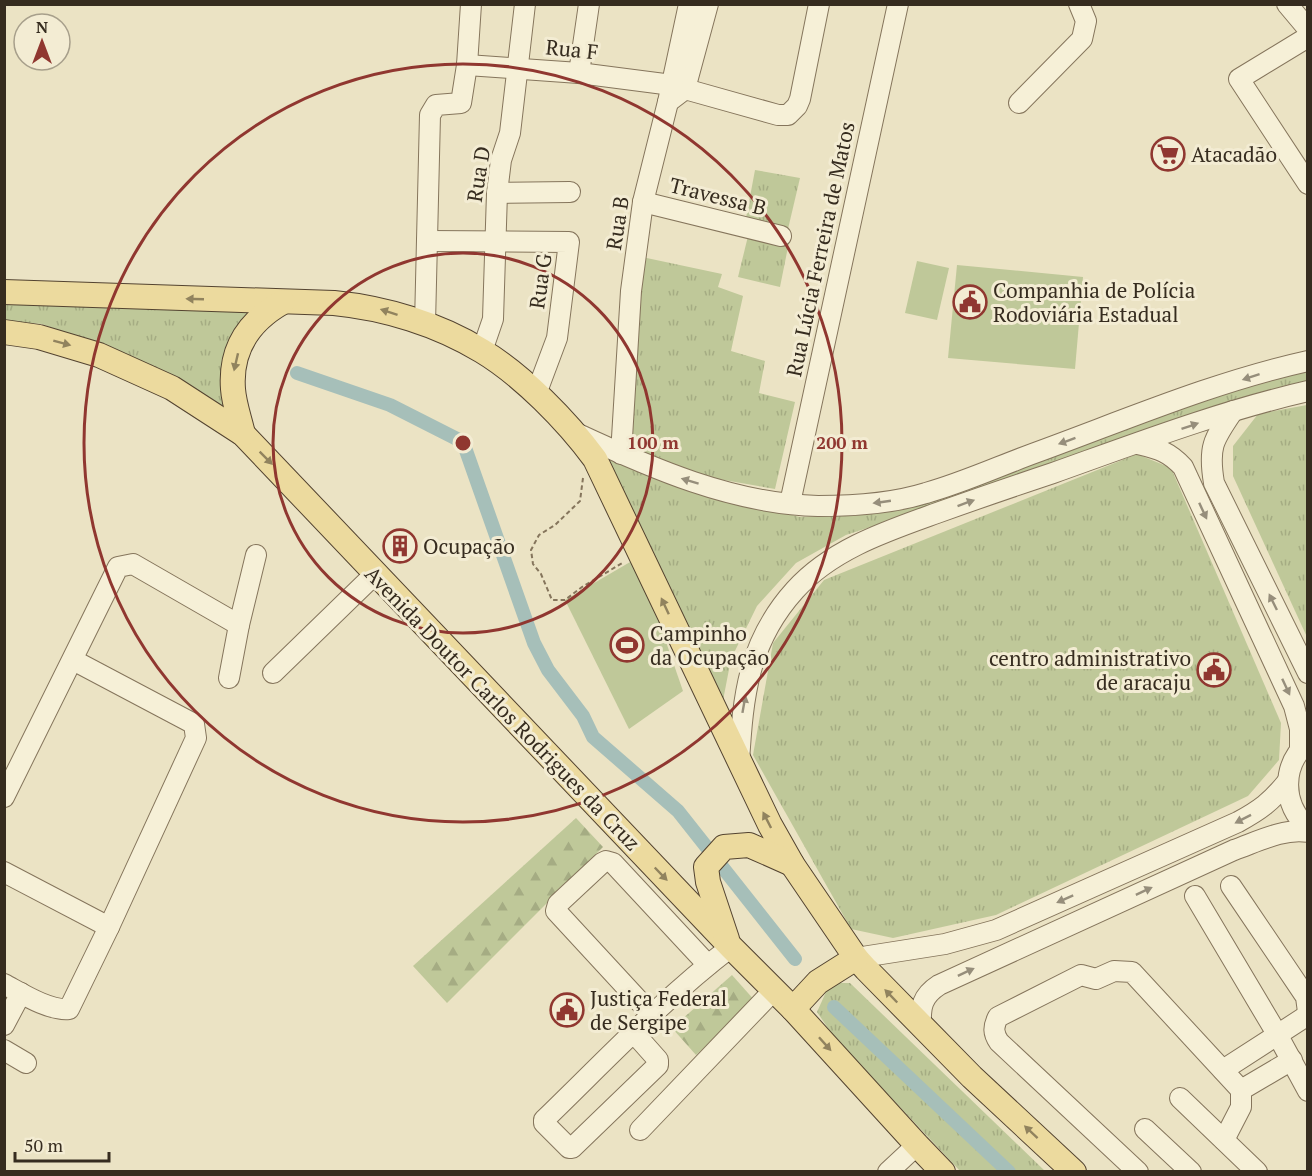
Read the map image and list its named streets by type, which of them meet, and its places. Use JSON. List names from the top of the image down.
{
  "streets": {
    "main road": ["Avenida Doutor Carlos Rodrigues da Cruz"],
    "street": [
      "Rua F",
      "Rua D",
      "Travessa B",
      "Rua B",
      "Rua Lúcia Ferreira de Matos",
      "Rua G"
    ]
  },
  "crossings": [
    ["Rua F", "Rua D"],
    ["Rua F", "Rua B"],
    ["Rua D", "Rua G"],
    ["Travessa B", "Rua B"]
  ],
  "places": {
    "supermarket": ["Atacadão"],
    "public building": ["Companhia de Polícia Rodoviária Estadual", "centro administrativo de aracaju", "Justiça Federal de Sergipe"],
    "building": ["Ocupação"],
    "sports": ["Campinho da Ocupação"]
  },
  "scale_bar": "50 m",
  "north": "top",
  "rings": ["100 m", "200 m"]
}
